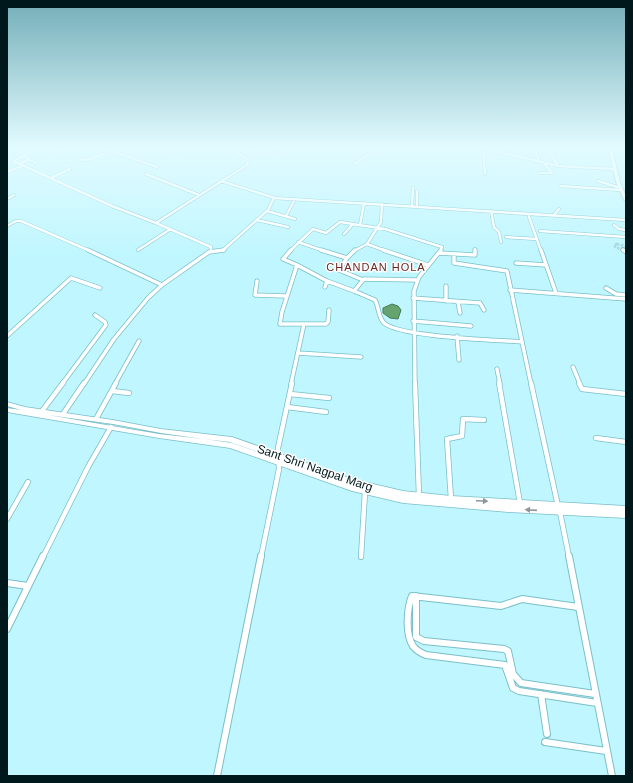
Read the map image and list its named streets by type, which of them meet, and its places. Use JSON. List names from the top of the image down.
{
  "streets": {
    "main road": ["Sant Shri Nagpal Marg"]
  },
  "districts": ["CHANDAN HOLA"]
}
